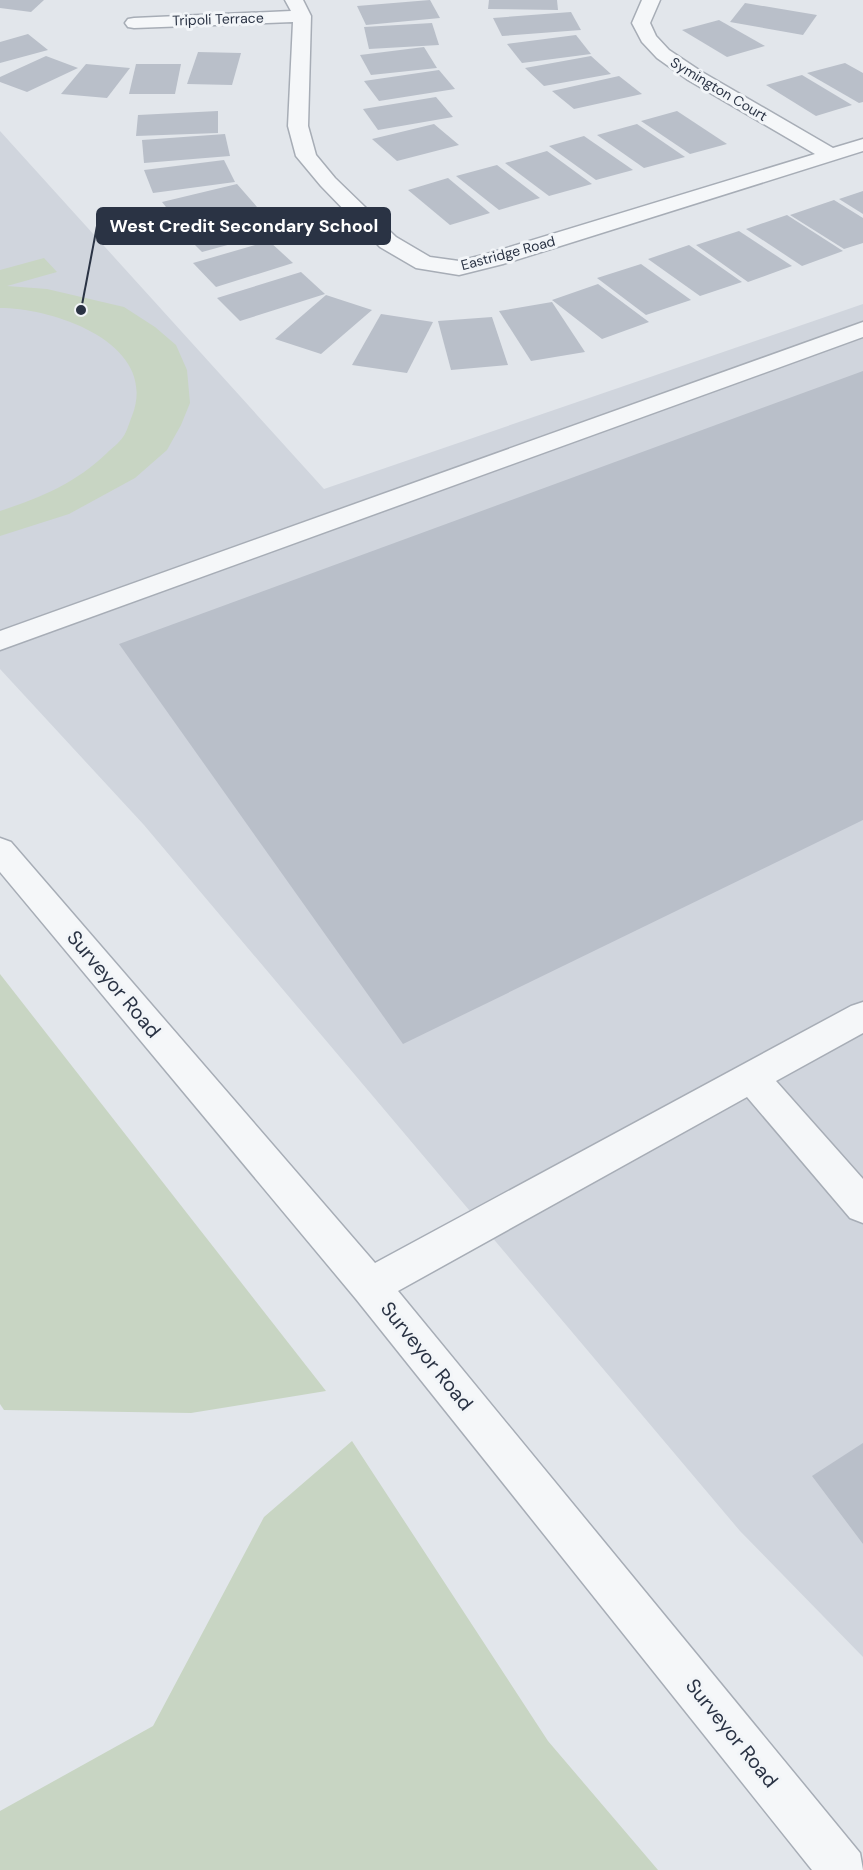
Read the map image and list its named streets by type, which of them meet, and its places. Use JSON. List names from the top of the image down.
{
  "streets": {
    "street": [
      "Tripoli Terrace",
      "Symington Court",
      "Eastridge Road",
      "Surveyor Road"
    ]
  },
  "crossings": [
    ["Tripoli Terrace", "Eastridge Road"],
    ["Symington Court", "Eastridge Road"]
  ],
  "places": ["West Credit Secondary School"]
}
